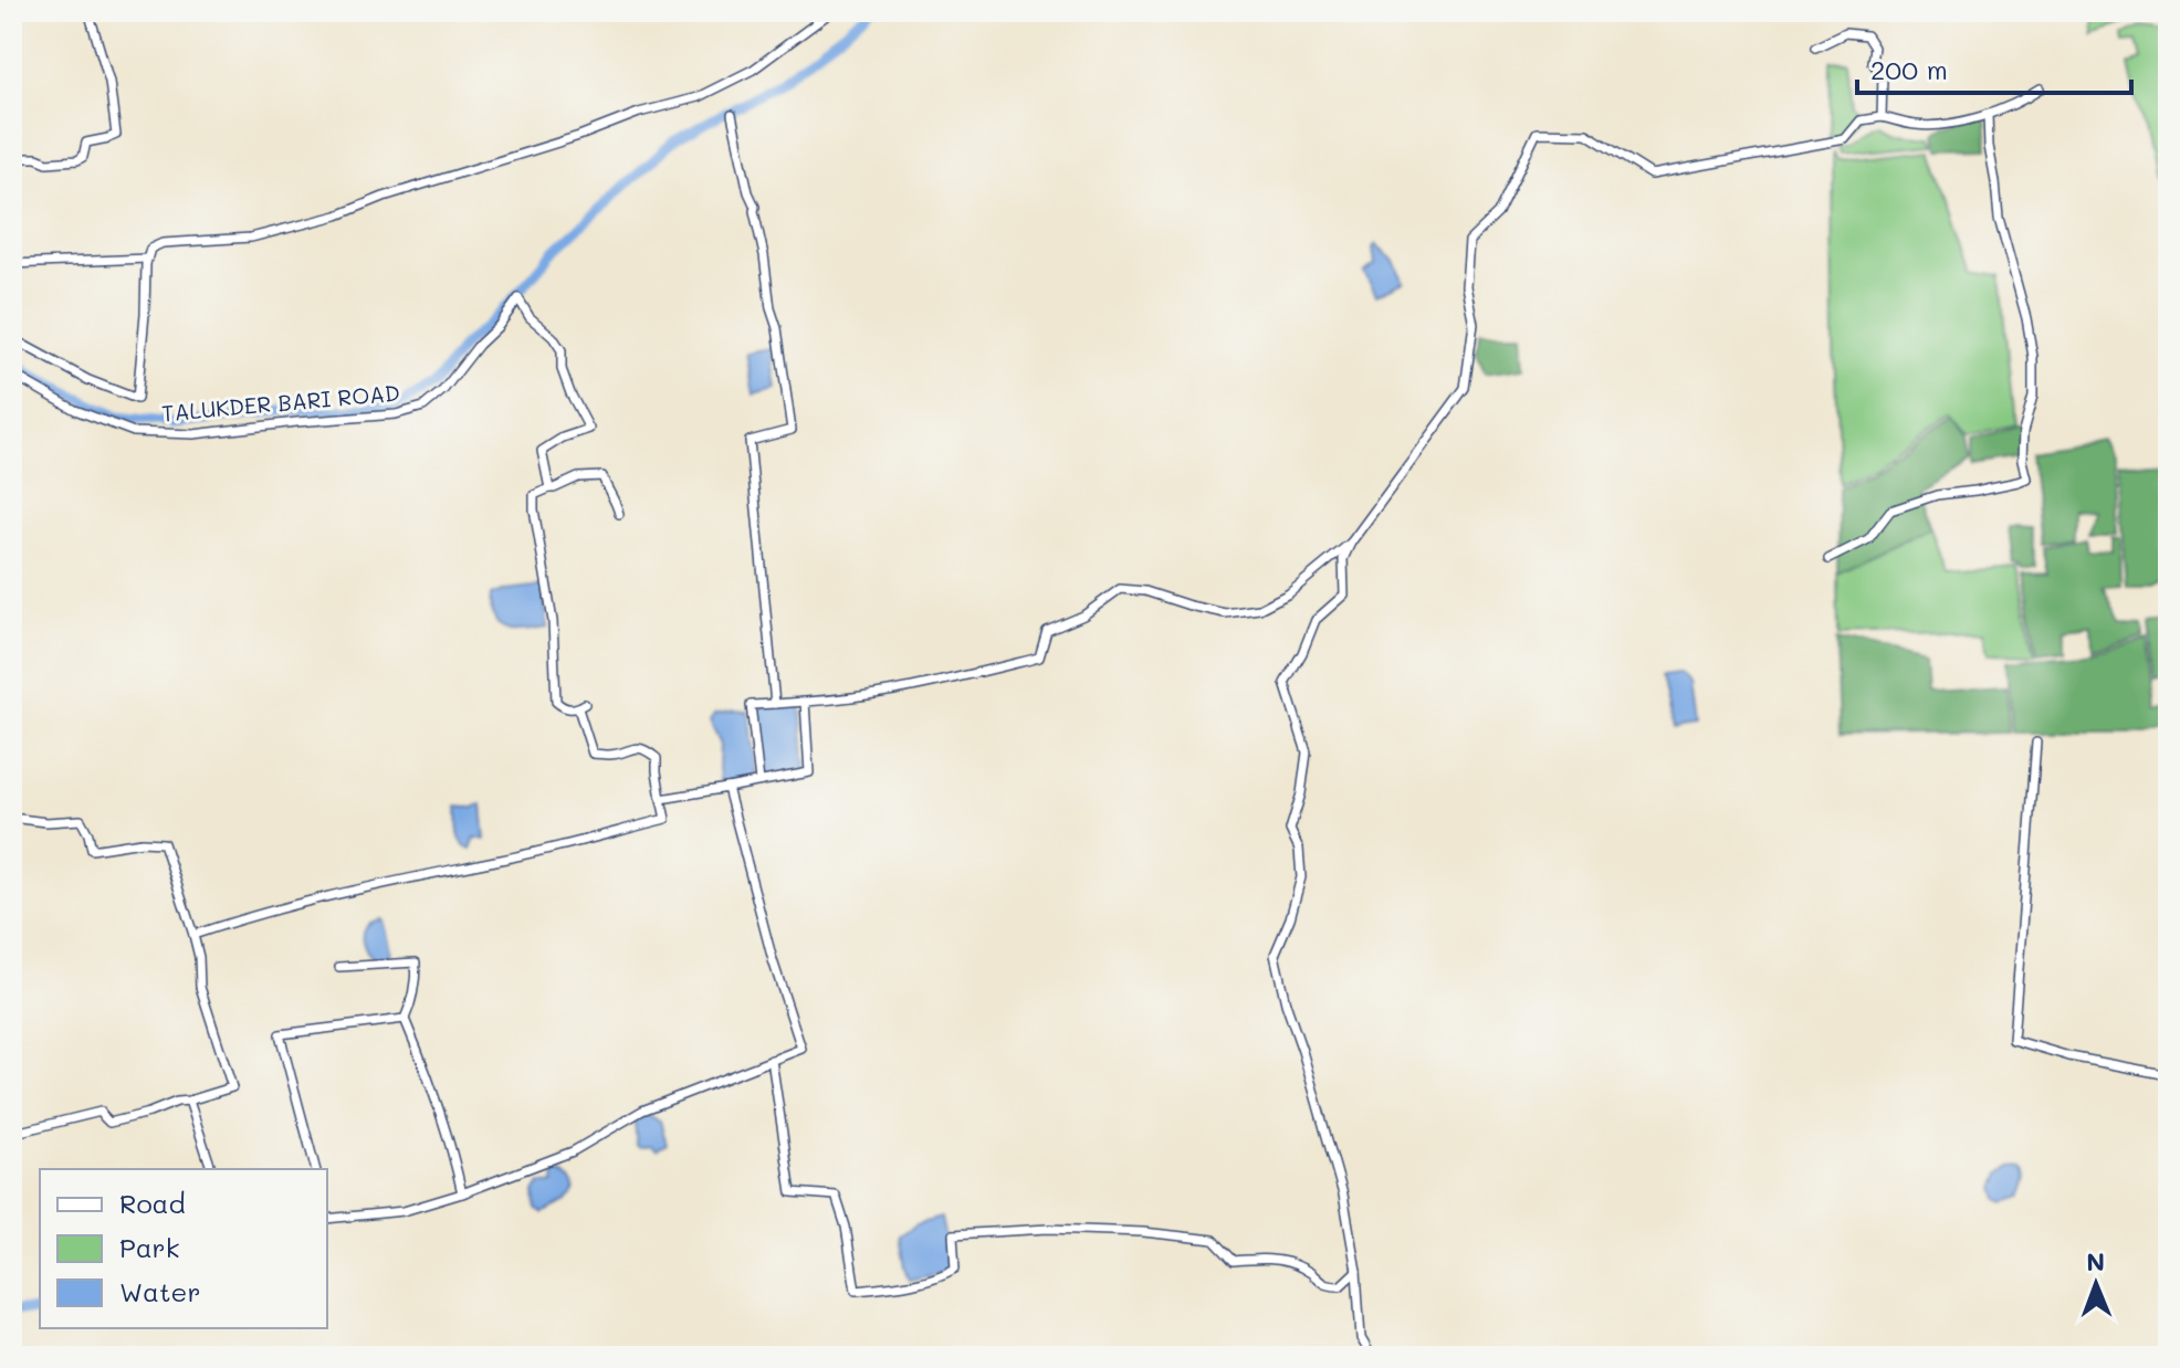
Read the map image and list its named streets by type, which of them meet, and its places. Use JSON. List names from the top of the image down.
{
  "streets": {
    "street": ["TALUKDER BARI ROAD"]
  },
  "legend": ["Road", "Park", "Water"],
  "scale_bar": "200 m",
  "north": "top"
}
